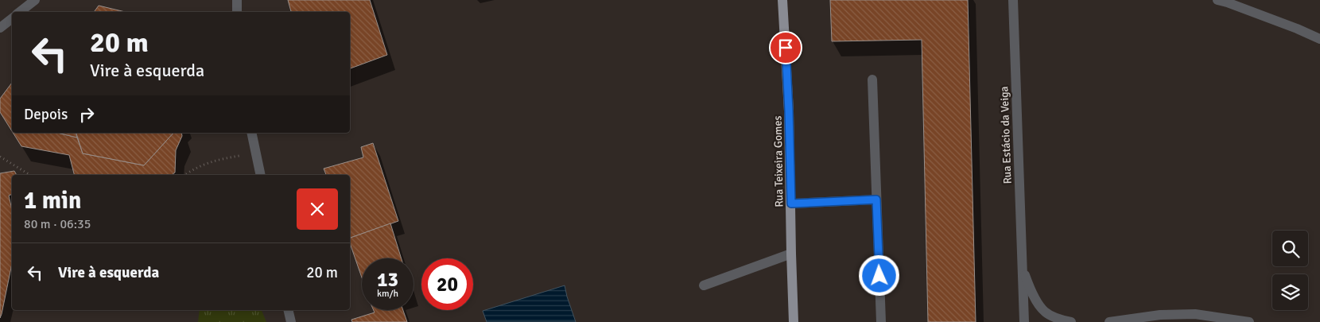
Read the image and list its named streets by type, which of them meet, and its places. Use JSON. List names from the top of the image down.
{
  "streets": {
    "main road": ["Rua Teixeira Gomes"],
    "street": ["Rua Estácio da Veiga"]
  },
  "page": {
    "turn": ["20 m", "Vire à esquerda"],
    "then": "Depois",
    "heading": ["1 min", "80 m · 06:35"],
    "list": [
      {
        "name": "Vire à esquerda",
        "value": "20 m"
      }
    ],
    "speed": "13 km/h",
    "limit": "20"
  }
}
